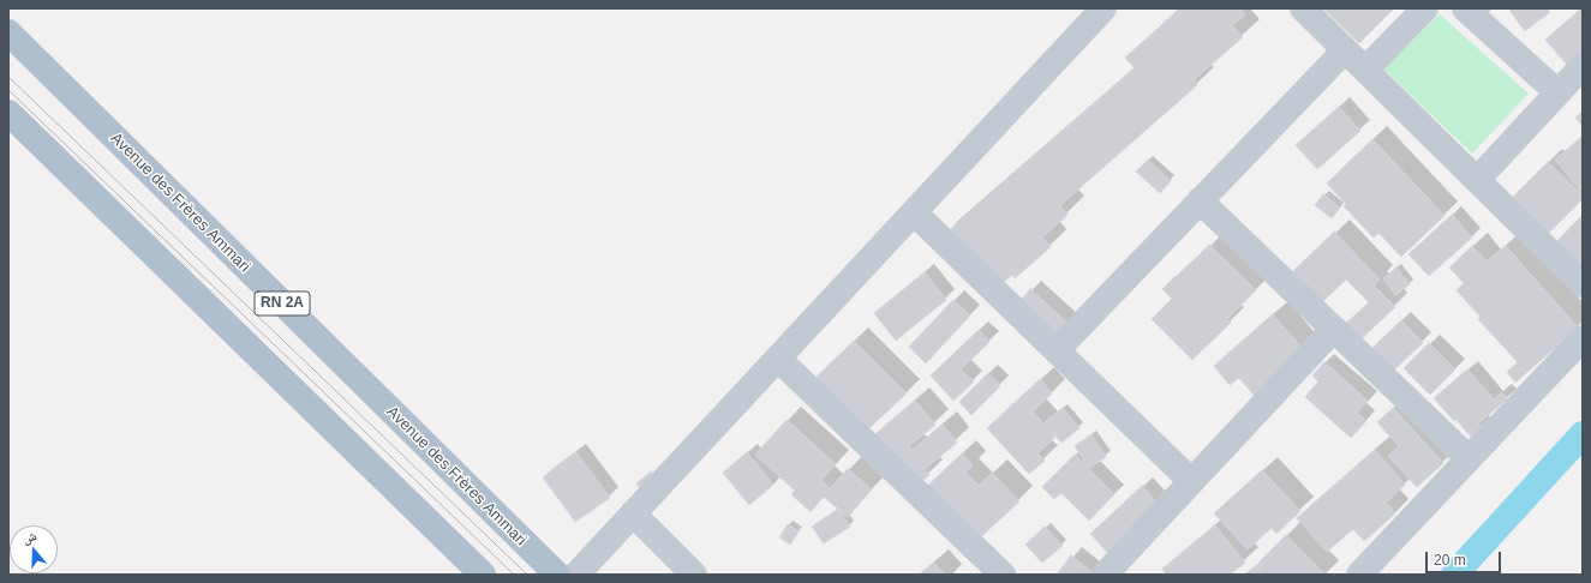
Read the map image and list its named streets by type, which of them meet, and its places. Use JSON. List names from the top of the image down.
{
  "streets": {
    "main road": ["Avenue des Frères Ammari", "RN 2A"]
  },
  "scale_bar": "20 m",
  "north": "top"
}
